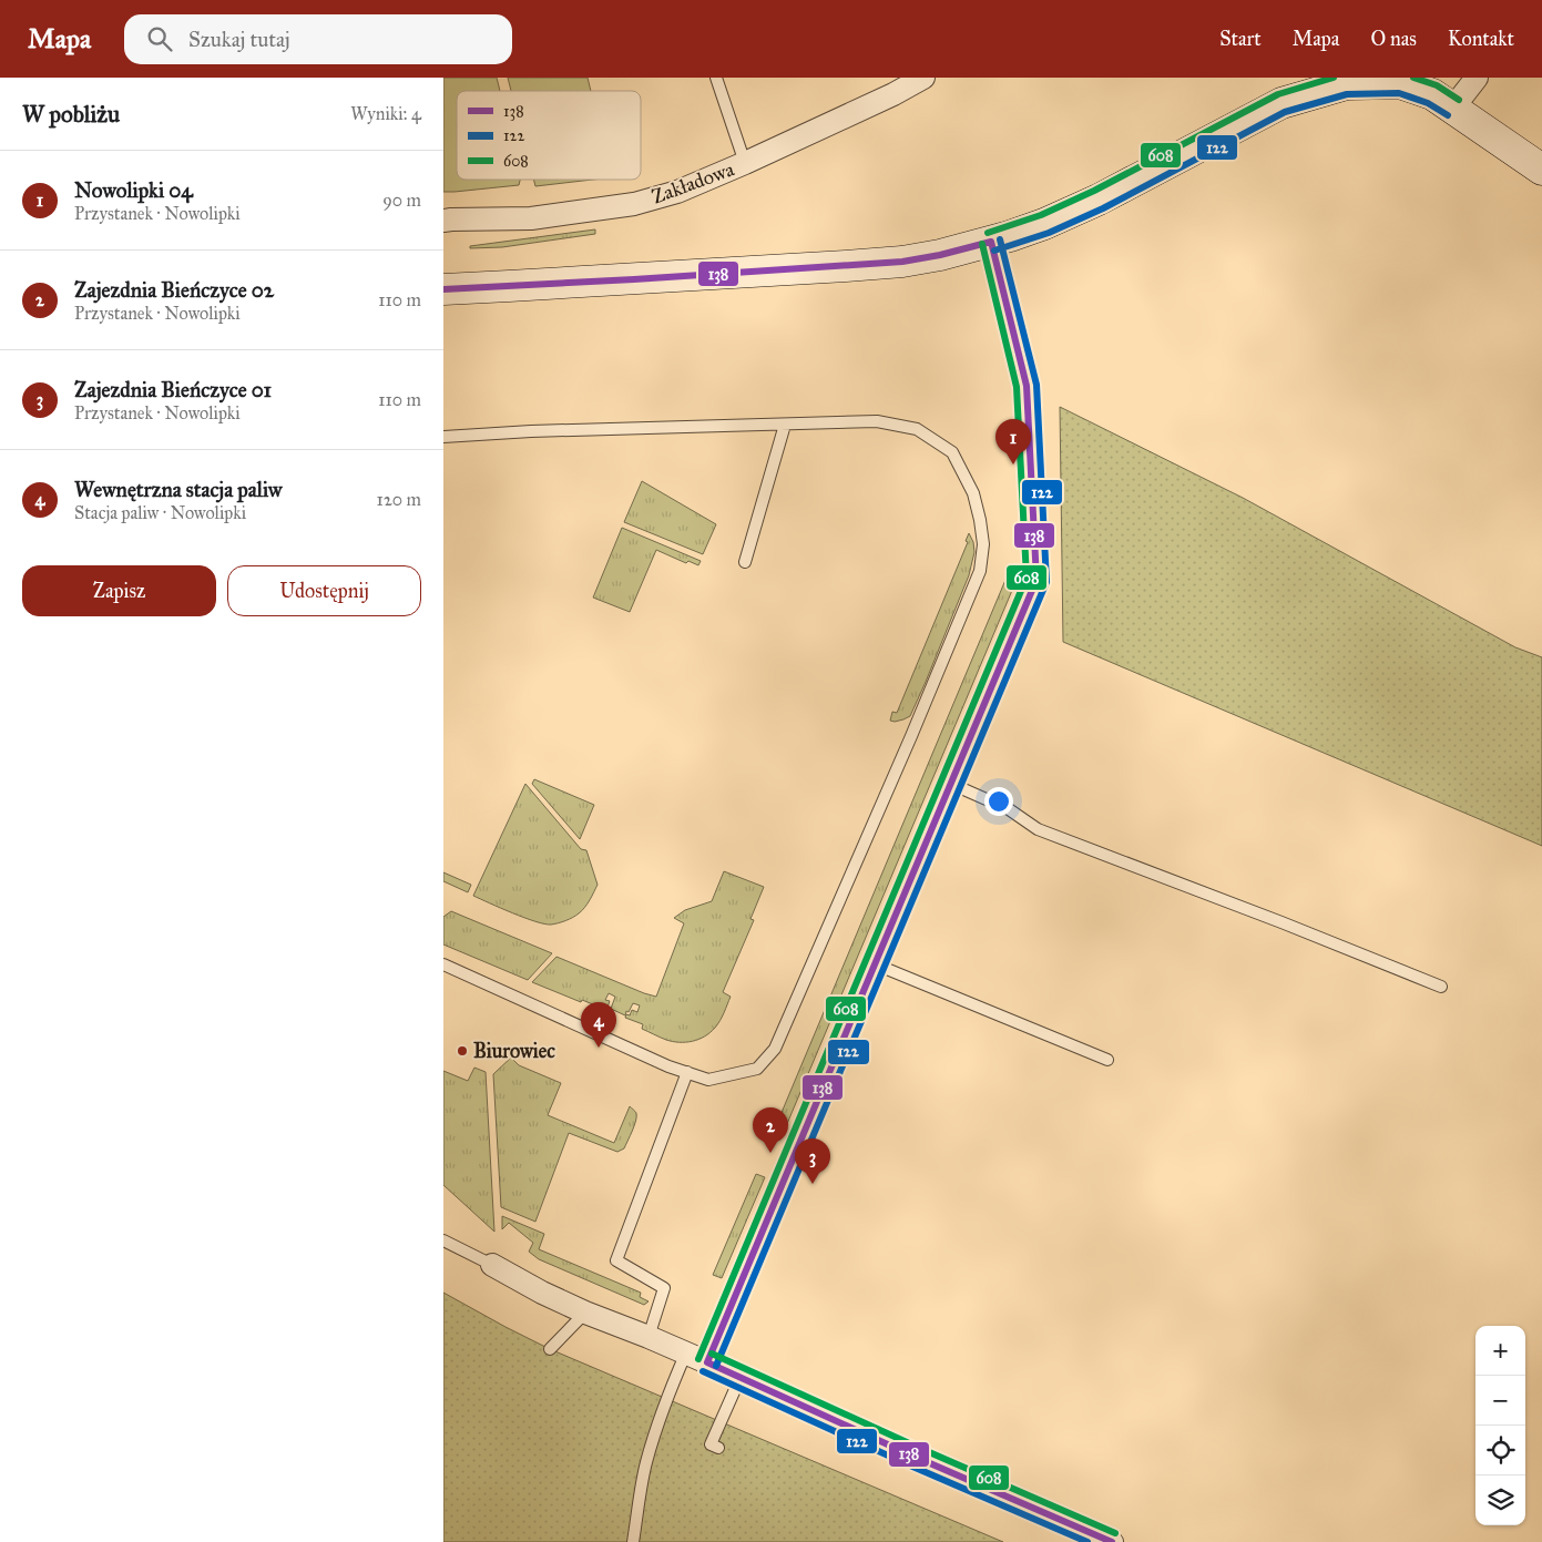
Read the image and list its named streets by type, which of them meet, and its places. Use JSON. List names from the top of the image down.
{
  "streets": {
    "street": ["Zakładowa"]
  },
  "places": ["Biurowiec"],
  "lines": ["transit line 608", "transit line 122", "transit line 138"],
  "legend": ["138", "122", "608"],
  "page": {
    "header": "Mapa",
    "search": "Szukaj tutaj",
    "nav": [
      "Start",
      "Mapa",
      "O nas",
      "Kontakt"
    ],
    "heading": ["W pobliżu", "Wyniki: 4"],
    "list": [
      {
        "mark": "1",
        "name": "Nowolipki 04",
        "note": "Przystanek · Nowolipki",
        "value": "90 m"
      },
      {
        "mark": "2",
        "name": "Zajezdnia Bieńczyce 02",
        "note": "Przystanek · Nowolipki",
        "value": "110 m"
      },
      {
        "mark": "3",
        "name": "Zajezdnia Bieńczyce 01",
        "note": "Przystanek · Nowolipki",
        "value": "110 m"
      },
      {
        "mark": "4",
        "name": "Wewnętrzna stacja paliw",
        "note": "Stacja paliw · Nowolipki",
        "value": "120 m"
      }
    ],
    "pins": [
      "1",
      "4",
      "2",
      "3"
    ],
    "buttons": ["Zapisz", "Udostępnij"],
    "map_buttons": ["+", "−"]
  }
}
